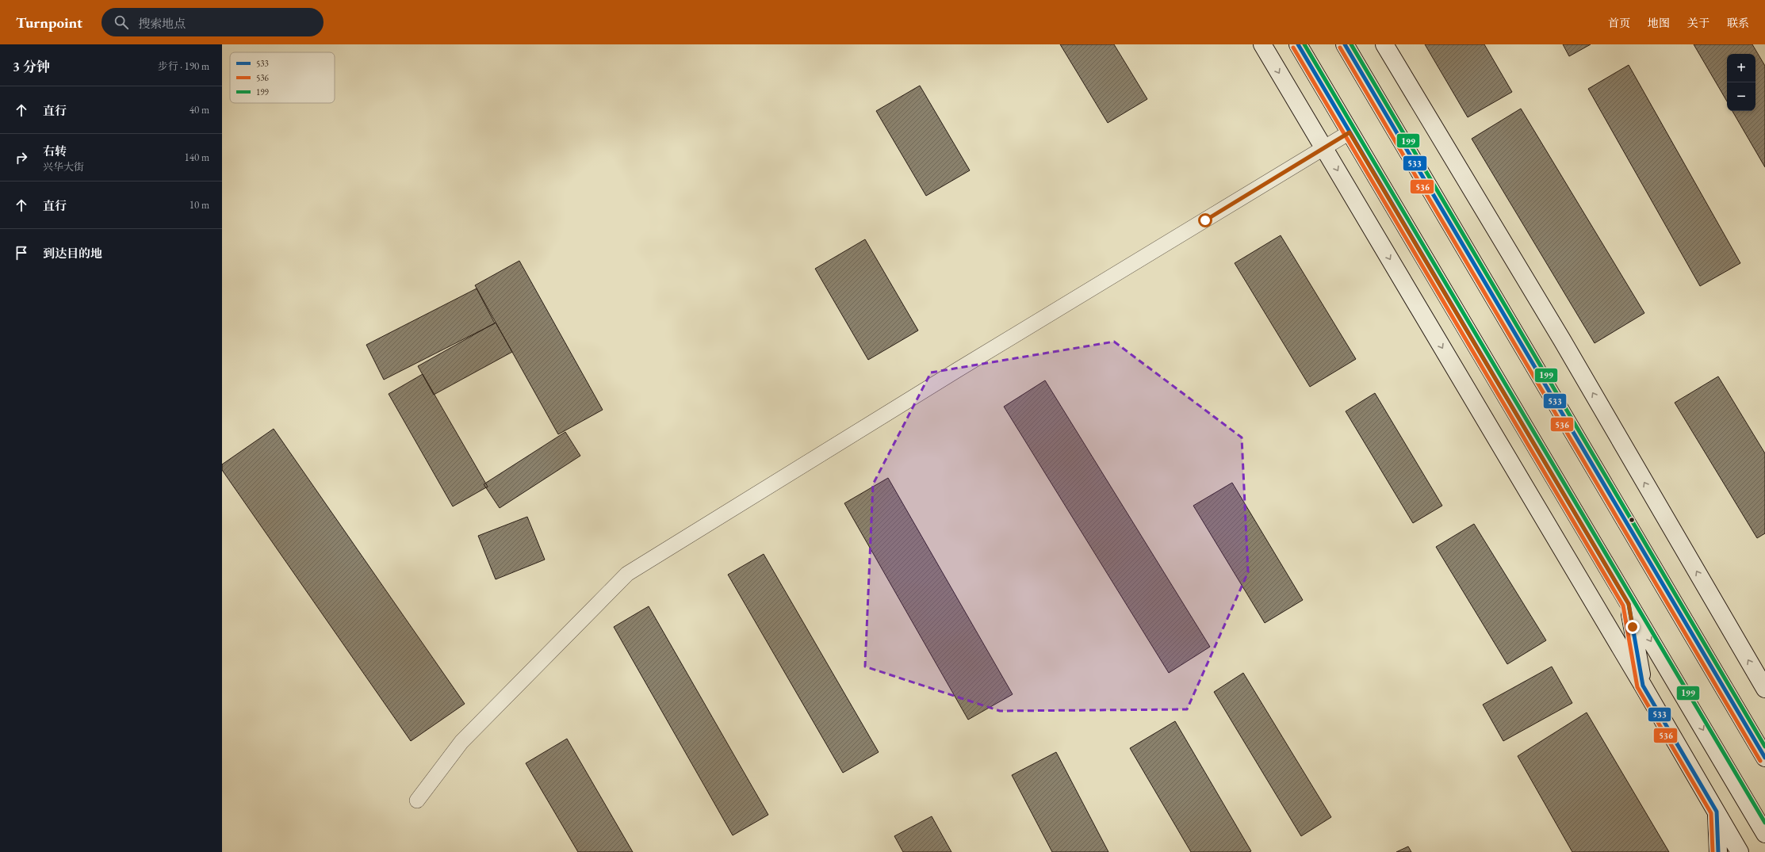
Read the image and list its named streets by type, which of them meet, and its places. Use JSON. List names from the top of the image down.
{
  "lines": ["transit line 533", "transit line 199", "transit line 536"],
  "legend": ["533", "536", "199"],
  "page": {
    "header": "Turnpoint",
    "search": "搜索地点",
    "nav": [
      "首页",
      "地图",
      "关于",
      "联系"
    ],
    "heading": ["3 分钟", "步行 · 190 m"],
    "map_buttons": ["+", "−"],
    "list": [
      ["直行", "40 m"],
      ["右转", "兴华大街", "140 m"],
      ["直行", "10 m"],
      "到达目的地"
    ]
  }
}
